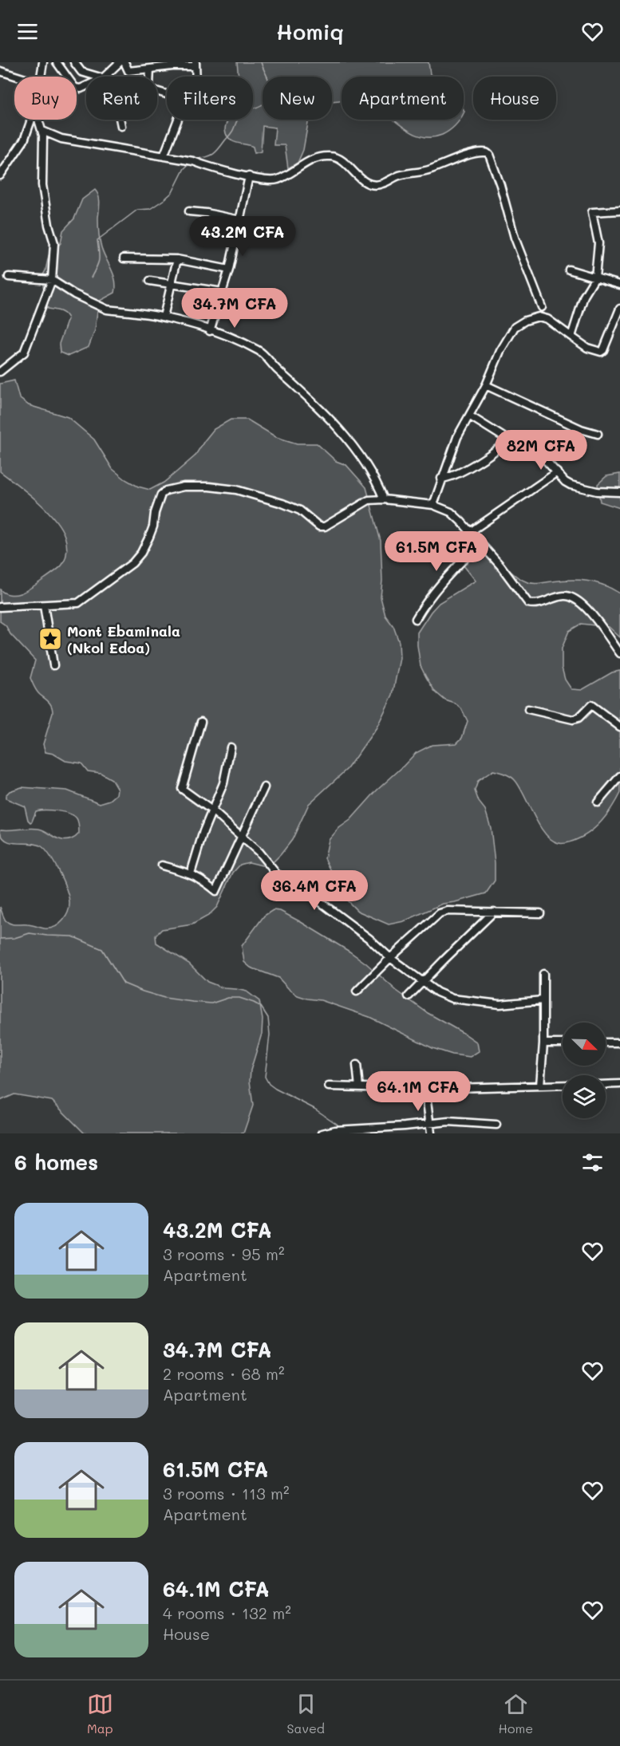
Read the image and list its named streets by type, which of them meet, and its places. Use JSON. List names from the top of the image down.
{
  "places": {
    "place": ["Mont Ebaminala (Nkol Edoa)"]
  },
  "north": "bottom right",
  "page": {
    "header": "Homiq",
    "chip": [
      "Buy",
      "Rent",
      "Filters",
      "New",
      "Apartment",
      "House"
    ],
    "price": [
      "43.2M CFA",
      "34.7M CFA",
      "82M CFA",
      "61.5M CFA",
      "36.4M CFA",
      "64.1M CFA"
    ],
    "heading": "6 homes",
    "list": [
      {
        "name": "43.2M CFA",
        "note": "3 rooms · 95 m² · Apartment"
      },
      {
        "name": "34.7M CFA",
        "note": "2 rooms · 68 m² · Apartment"
      },
      {
        "name": "61.5M CFA",
        "note": "3 rooms · 113 m² · Apartment"
      },
      {
        "name": "64.1M CFA",
        "note": "4 rooms · 132 m² · House"
      }
    ],
    "tabs": ["Map", "Saved", "Home"]
  }
}
